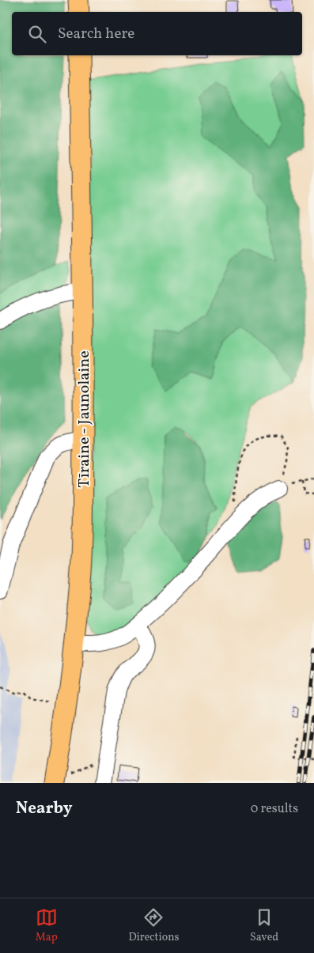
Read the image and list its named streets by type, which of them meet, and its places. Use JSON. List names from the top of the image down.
{
  "streets": {
    "main road": ["Tīraine - Jaunolaine"]
  },
  "page": {
    "search": "Search here",
    "heading": ["Nearby", "0 results"],
    "nav": ["Map", "Directions", "Saved"]
  }
}
